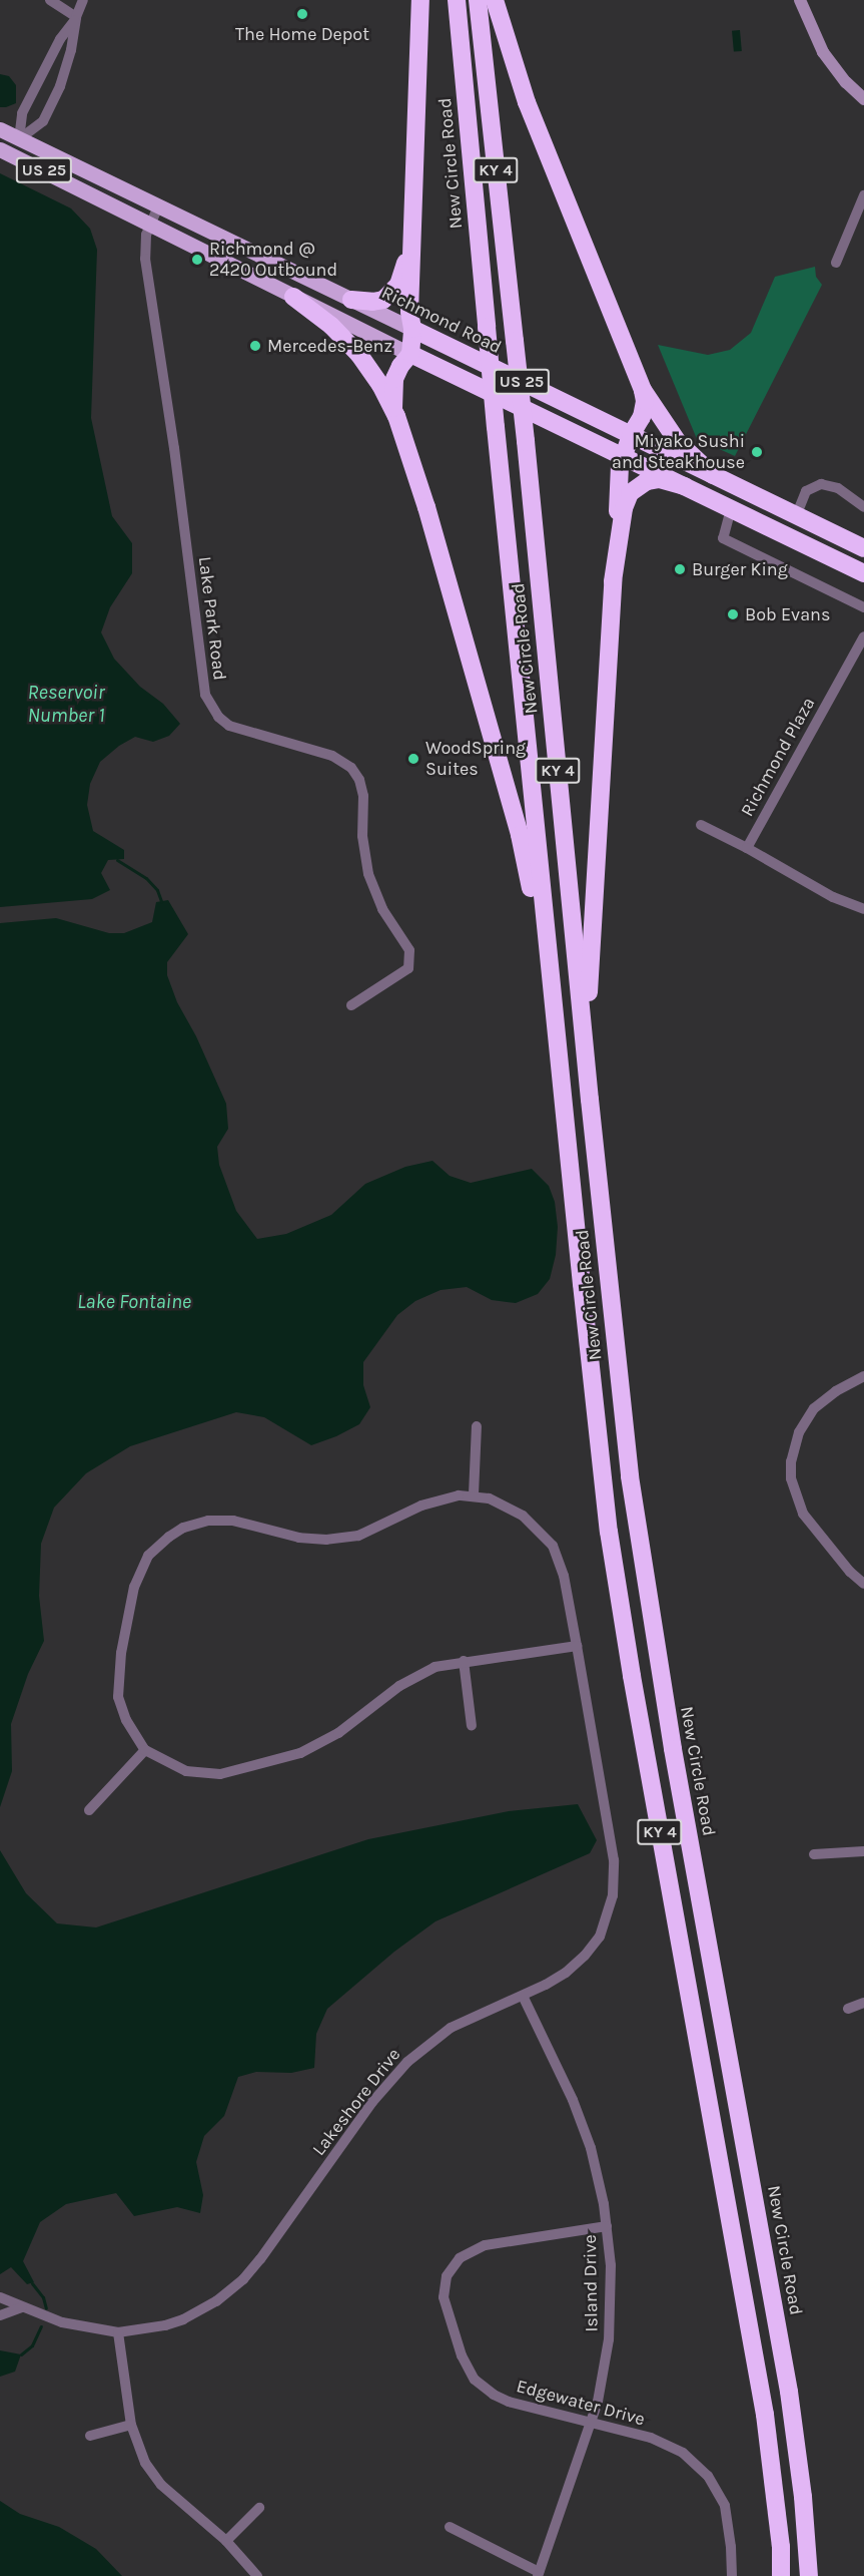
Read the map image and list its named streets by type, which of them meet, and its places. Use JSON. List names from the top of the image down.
{
  "streets": {
    "highway": [
      "New Circle Road",
      "US 25",
      "KY 4",
      "Richmond Road"
    ],
    "street": [
      "Lake Park Road",
      "Richmond Plaza",
      "Lakeshore Drive",
      "Island Drive",
      "Edgewater Drive"
    ]
  },
  "crossings": [
    ["US 25", "Lake Park Road"],
    ["Richmond Road", "Lake Park Road"],
    ["Lakeshore Drive", "Island Drive"],
    ["Island Drive", "Edgewater Drive"]
  ],
  "water": ["Reservoir Number 1", "Lake Fontaine"],
  "places": [
    "The Home Depot",
    "Richmond @ 2420 Outbound",
    "Mercedes-Benz",
    "Miyako Sushi and Steakhouse",
    "Burger King",
    "Bob Evans",
    "WoodSpring Suites"
  ]
}
